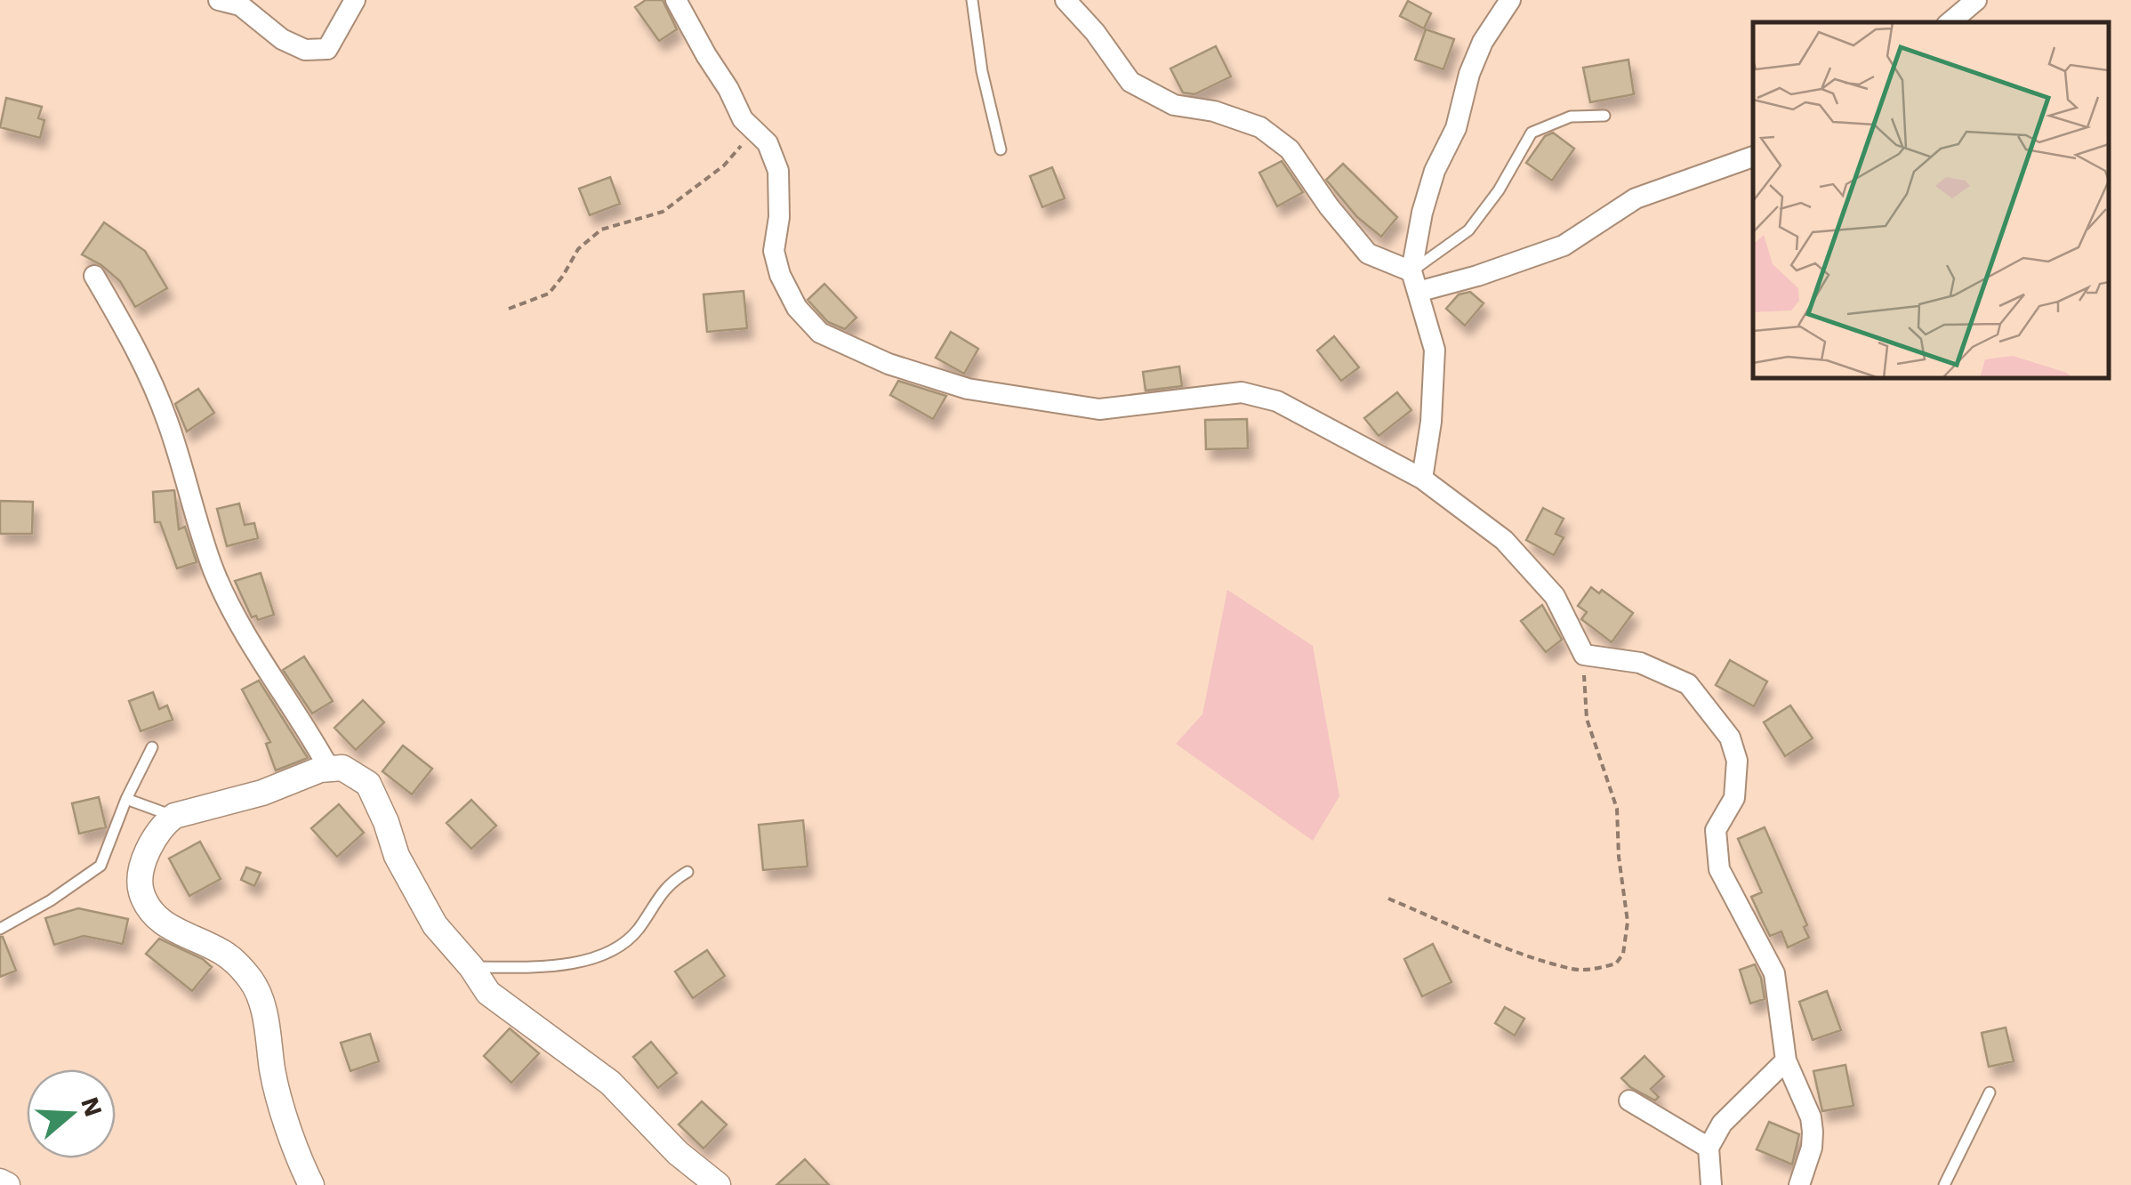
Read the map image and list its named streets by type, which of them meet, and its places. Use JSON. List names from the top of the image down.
{
  "north": "right"
}
